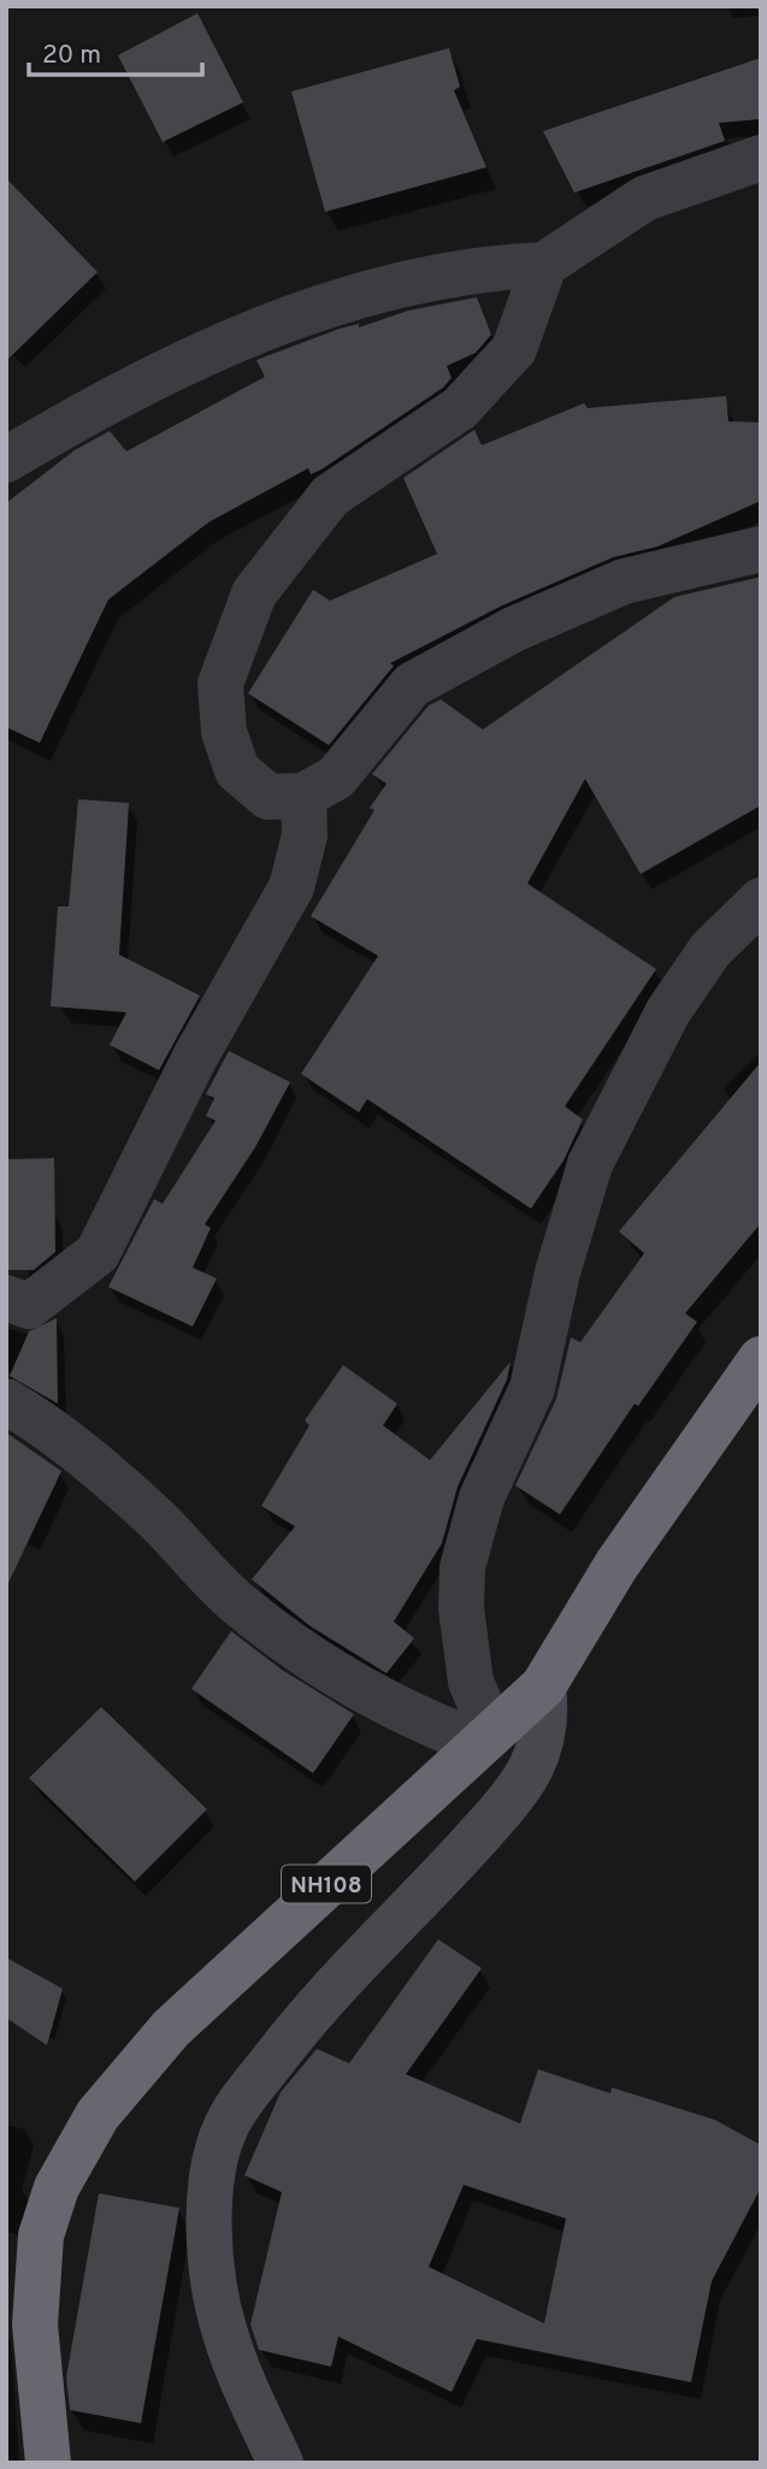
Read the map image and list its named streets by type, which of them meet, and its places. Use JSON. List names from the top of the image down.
{
  "streets": {
    "highway": ["NH108"]
  },
  "scale_bar": "20 m"
}
